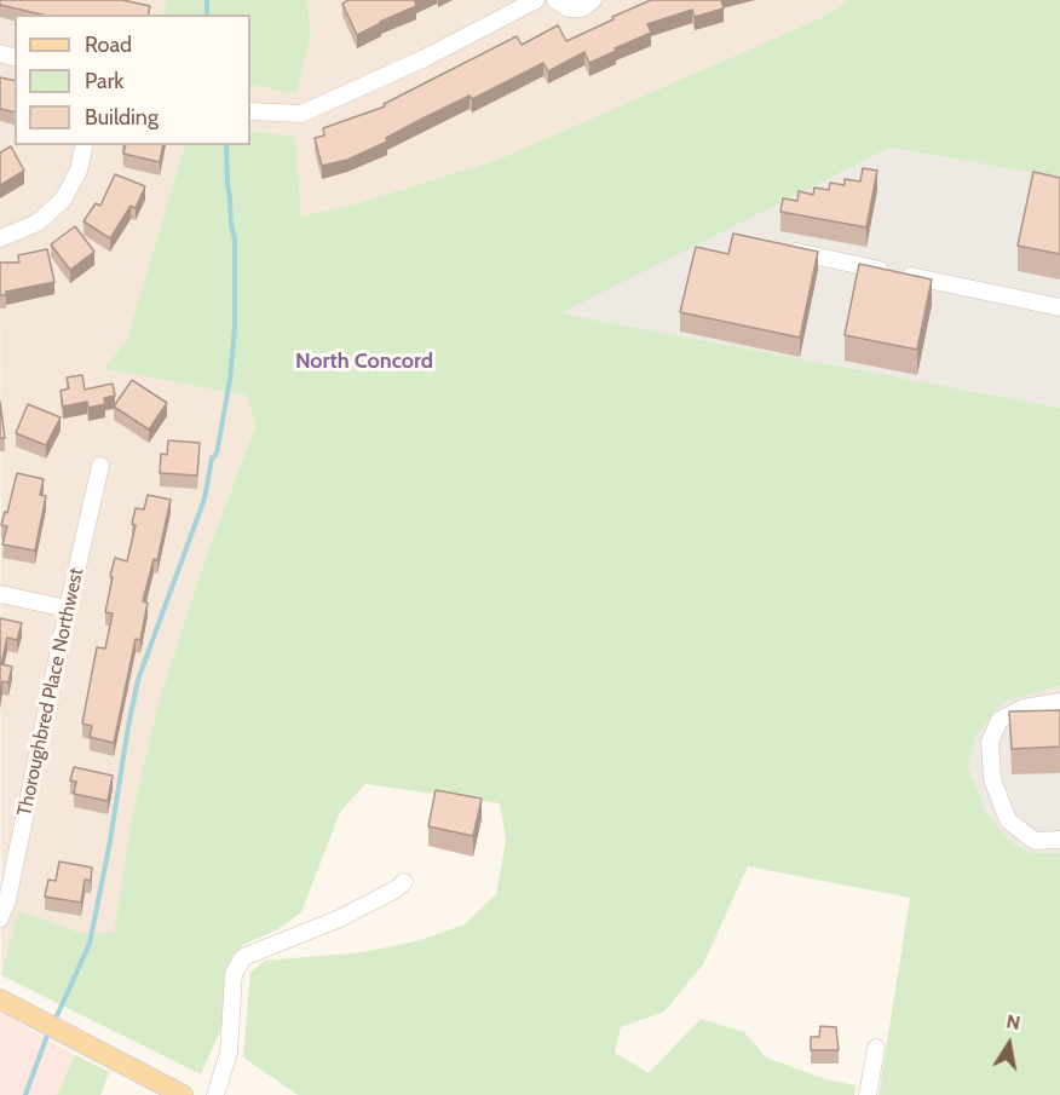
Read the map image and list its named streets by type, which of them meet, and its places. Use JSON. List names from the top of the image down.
{
  "streets": {
    "street": ["Thoroughbred Place Northwest"]
  },
  "districts": ["North Concord"],
  "legend": ["Road", "Park", "Building"],
  "north": "top"
}
